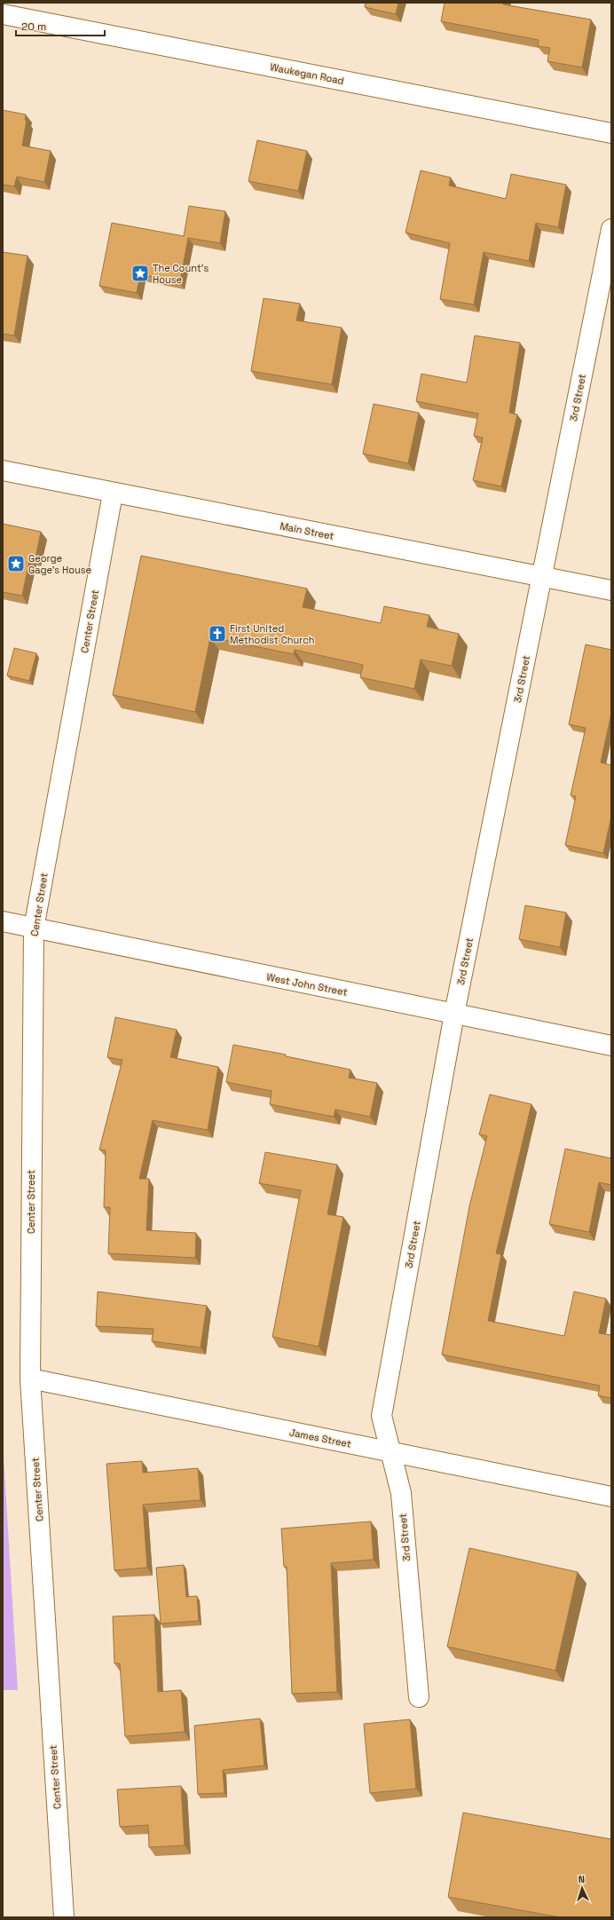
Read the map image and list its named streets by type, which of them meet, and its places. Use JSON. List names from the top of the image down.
{
  "streets": {
    "street": [
      "Waukegan Road",
      "3rd Street",
      "Main Street",
      "Center Street",
      "West John Street",
      "James Street"
    ]
  },
  "crossings": [
    ["3rd Street", "Main Street"],
    ["3rd Street", "West John Street"],
    ["3rd Street", "James Street"],
    ["Main Street", "Center Street"],
    ["Center Street", "West John Street"],
    ["Center Street", "James Street"]
  ],
  "places": {
    "place": ["The Count's House", "George Gage's House"],
    "church": ["First United Methodist Church"]
  },
  "scale_bar": "20 m",
  "north": "top"
}
